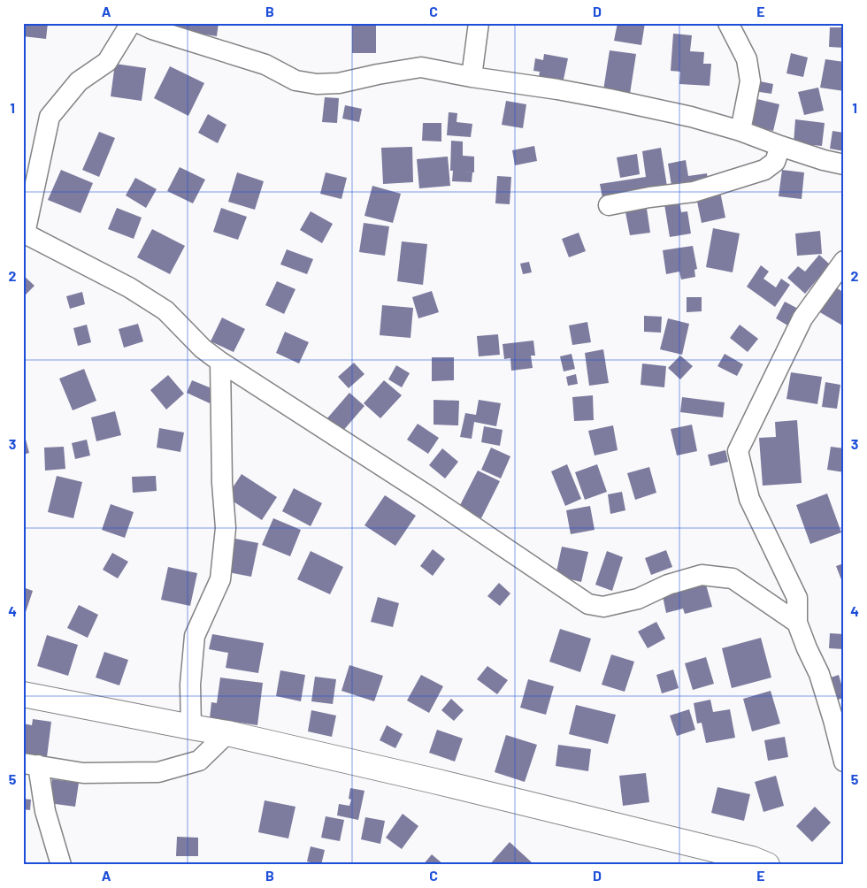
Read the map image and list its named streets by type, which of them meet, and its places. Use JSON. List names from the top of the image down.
{
  "grid": {
    "columns": [
      "A",
      "B",
      "C",
      "D",
      "E"
    ],
    "rows": [
      "1",
      "2",
      "3",
      "4",
      "5"
    ]
  }
}
